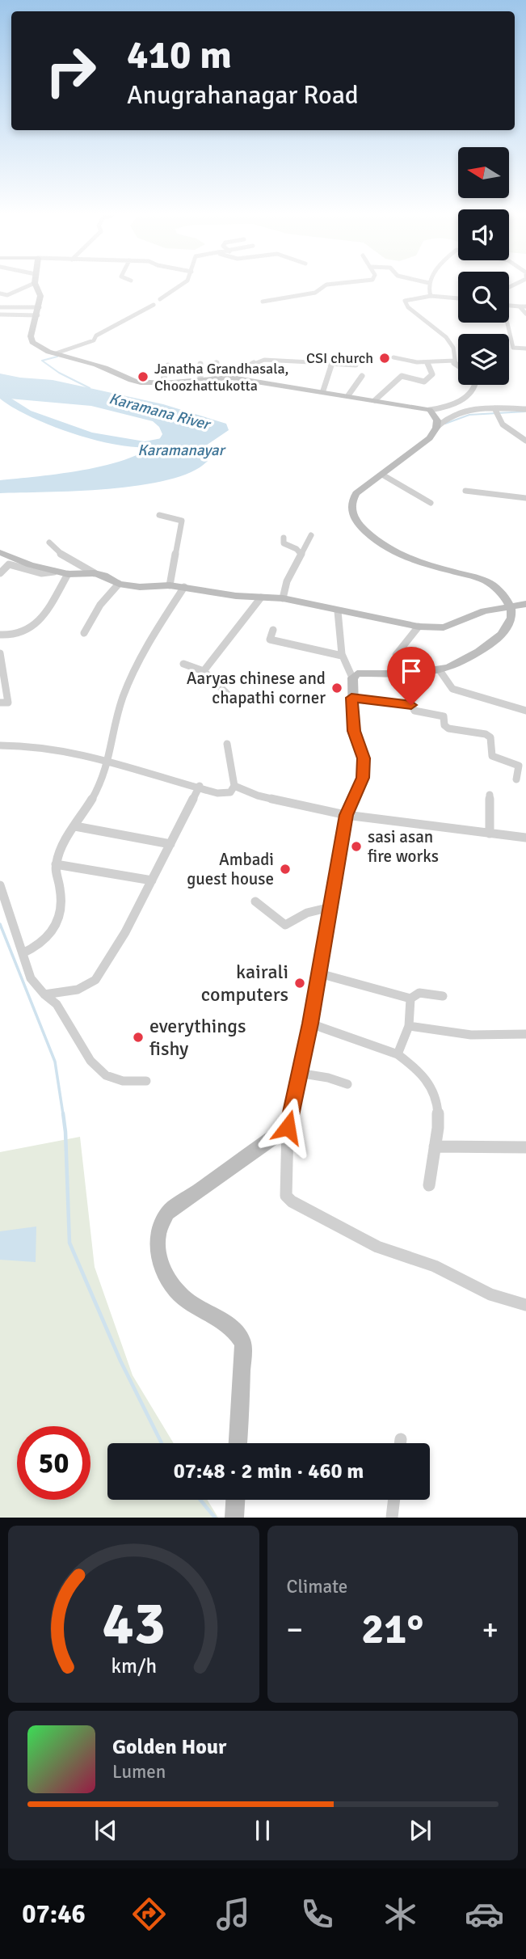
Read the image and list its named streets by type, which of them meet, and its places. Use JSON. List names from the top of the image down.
{
  "water": ["Karamana River", "Karamanayar"],
  "places": [
    "CSI church",
    "Janatha Grandhasala, Choozhattukotta",
    "Aaryas chinese and chapathi corner",
    "sasi asan fire works",
    "Ambadi guest house",
    "kairali computers",
    "everythings fishy"
  ],
  "north": "left",
  "page": {
    "turn": ["410 m", "Anugrahanagar Road"],
    "limit": "50",
    "trip": "07:48 · 2 min · 460 m",
    "tile": "Climate",
    "heat": ["−", "21°", "+"],
    "song": ["Golden Hour", "Lumen"],
    "tabs": "07:46",
    "gauge": ["43", "km/h"]
  }
}
